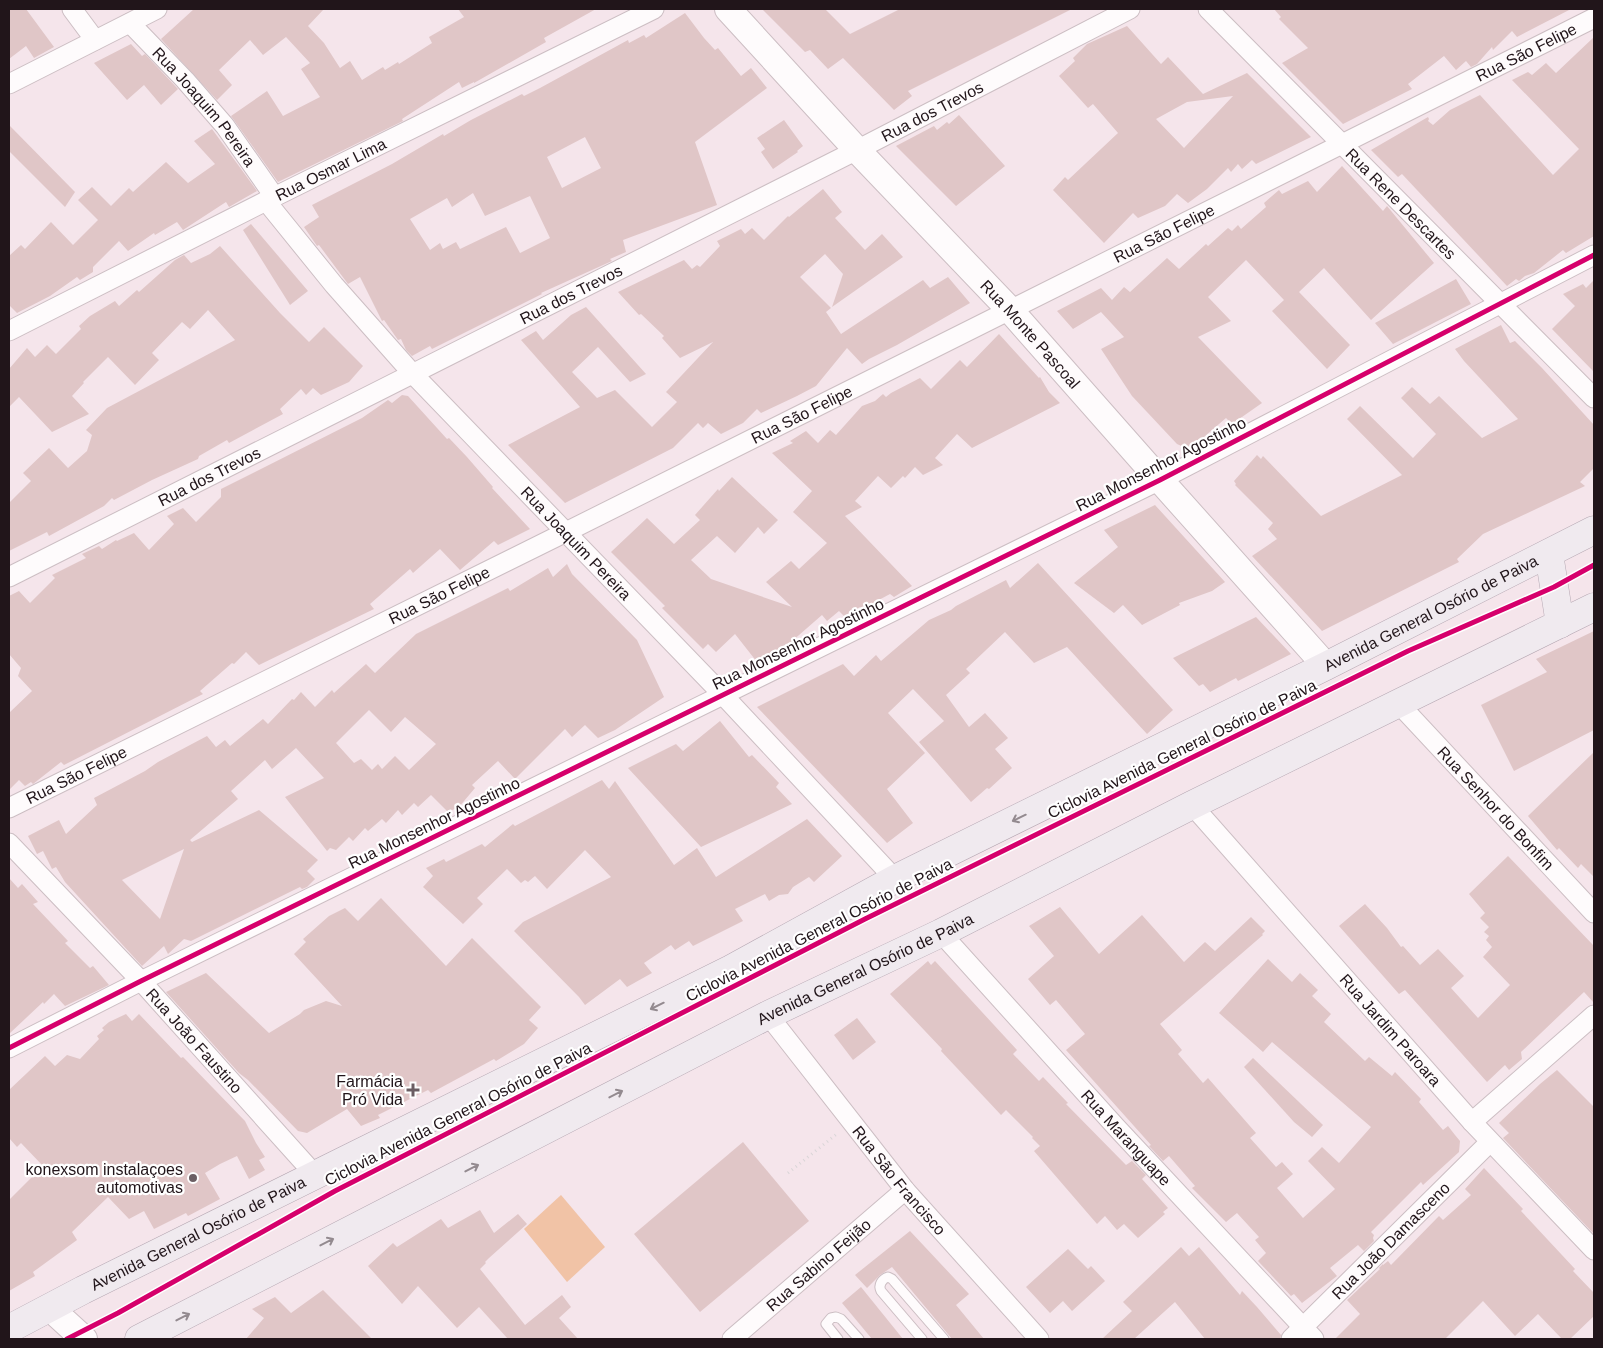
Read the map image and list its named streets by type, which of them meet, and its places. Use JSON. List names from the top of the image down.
{
  "streets": {
    "main road": ["Avenida General Osório de Paiva"],
    "street": [
      "Rua São Felipe",
      "Rua Joaquim Pereira",
      "Rua dos Trevos",
      "Rua Osmar Lima",
      "Rua Rene Descartes",
      "Rua Monte Pascoal",
      "Rua Monsenhor Agostinho",
      "Rua Senhor do Bonfim",
      "Rua Jardim Paroara",
      "Rua João Faustino",
      "Rua Maranguape",
      "Rua São Francisco",
      "Rua João Damasceno",
      "Rua Sabino Feijão"
    ],
    "cycle path": ["Ciclovia Avenida General Osório de Paiva"]
  },
  "crossings": [
    ["Rua São Felipe", "Rua Joaquim Pereira"],
    ["Rua São Felipe", "Rua Rene Descartes"],
    ["Rua São Felipe", "Rua Monte Pascoal"],
    ["Rua Joaquim Pereira", "Rua dos Trevos"],
    ["Rua Joaquim Pereira", "Rua Osmar Lima"],
    ["Rua Joaquim Pereira", "Rua Monsenhor Agostinho"],
    ["Rua Joaquim Pereira", "Avenida General Osório de Paiva"],
    ["Rua dos Trevos", "Rua Monte Pascoal"],
    ["Rua Rene Descartes", "Rua Monsenhor Agostinho"],
    ["Rua Monte Pascoal", "Rua Monsenhor Agostinho"],
    ["Rua Monte Pascoal", "Avenida General Osório de Paiva"],
    ["Rua Monsenhor Agostinho", "Rua João Faustino"],
    ["Avenida General Osório de Paiva", "Rua Senhor do Bonfim"],
    ["Avenida General Osório de Paiva", "Rua Jardim Paroara"],
    ["Avenida General Osório de Paiva", "Rua João Faustino"],
    ["Avenida General Osório de Paiva", "Rua Maranguape"],
    ["Avenida General Osório de Paiva", "Rua São Francisco"],
    ["Rua Jardim Paroara", "Rua João Damasceno"],
    ["Rua Maranguape", "Rua João Damasceno"],
    ["Rua São Francisco", "Rua Sabino Feijão"]
  ],
  "places": {
    "health": ["Farmácia Pró Vida"],
    "other": ["konexsom instalaçoes automotivas"]
  }
}
